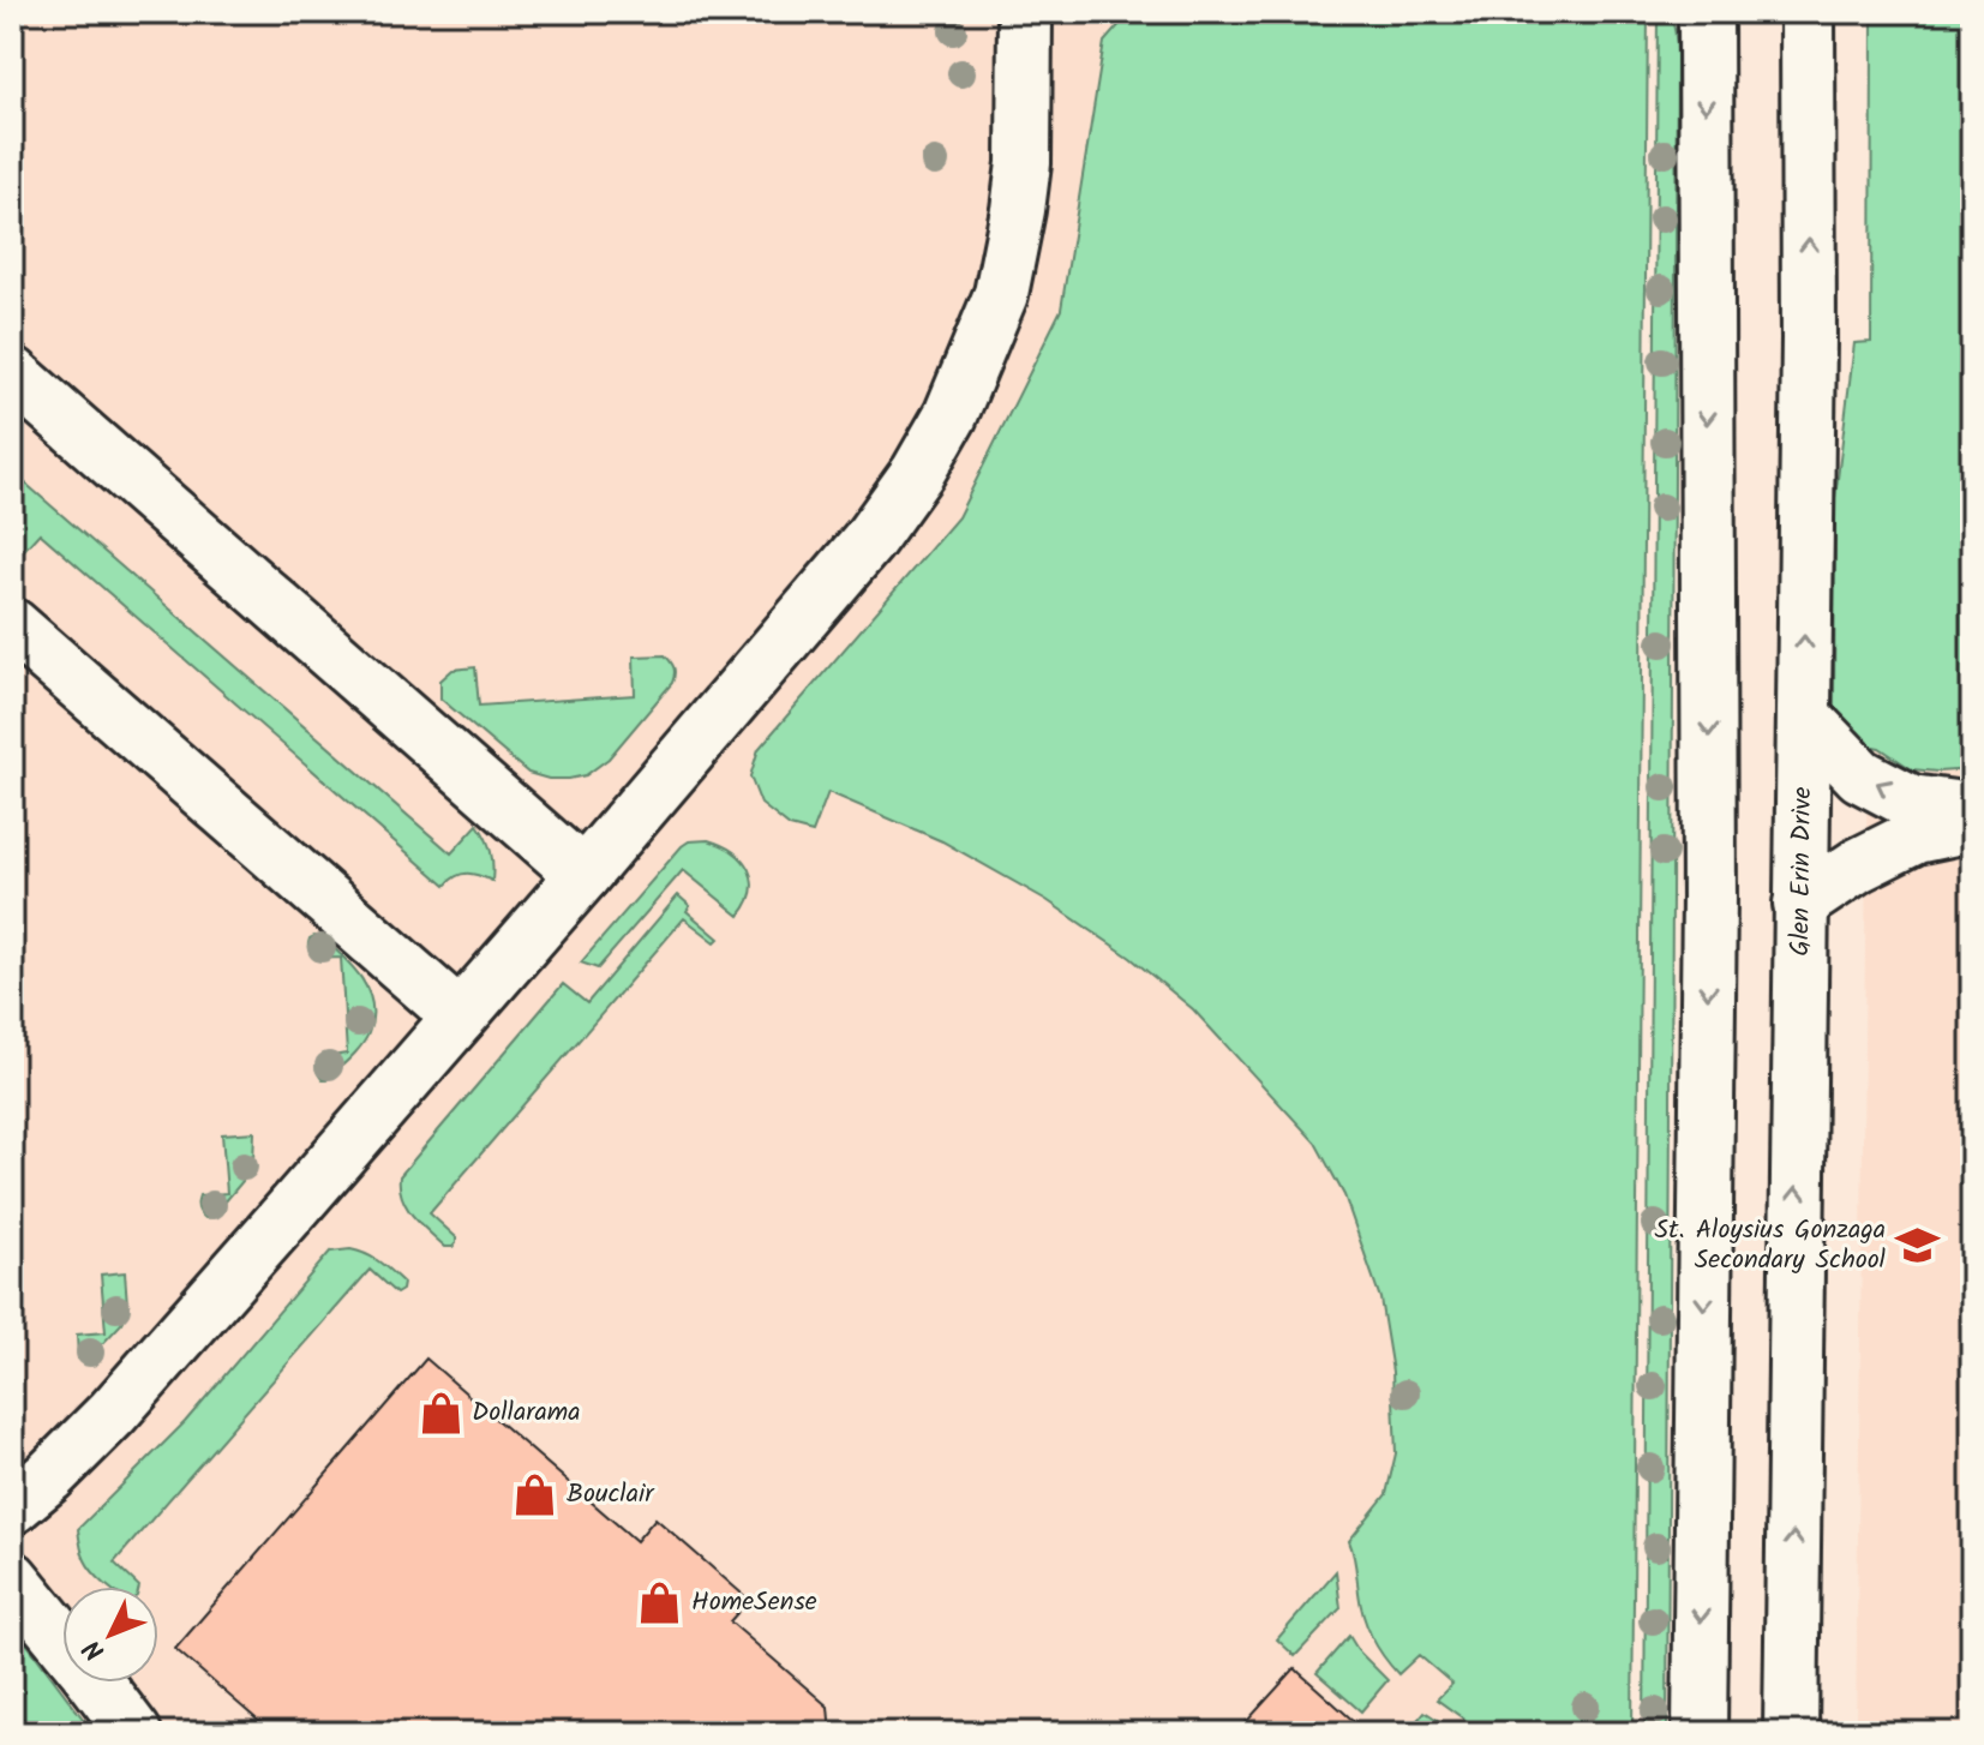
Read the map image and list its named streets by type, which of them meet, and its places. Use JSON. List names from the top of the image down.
{
  "streets": {
    "street": ["Glen Erin Drive"]
  },
  "places": {
    "school or university": ["St. Aloysius Gonzaga Secondary School"],
    "shop": ["Dollarama", "Bouclair", "HomeSense"]
  },
  "north": "bottom left"
}
